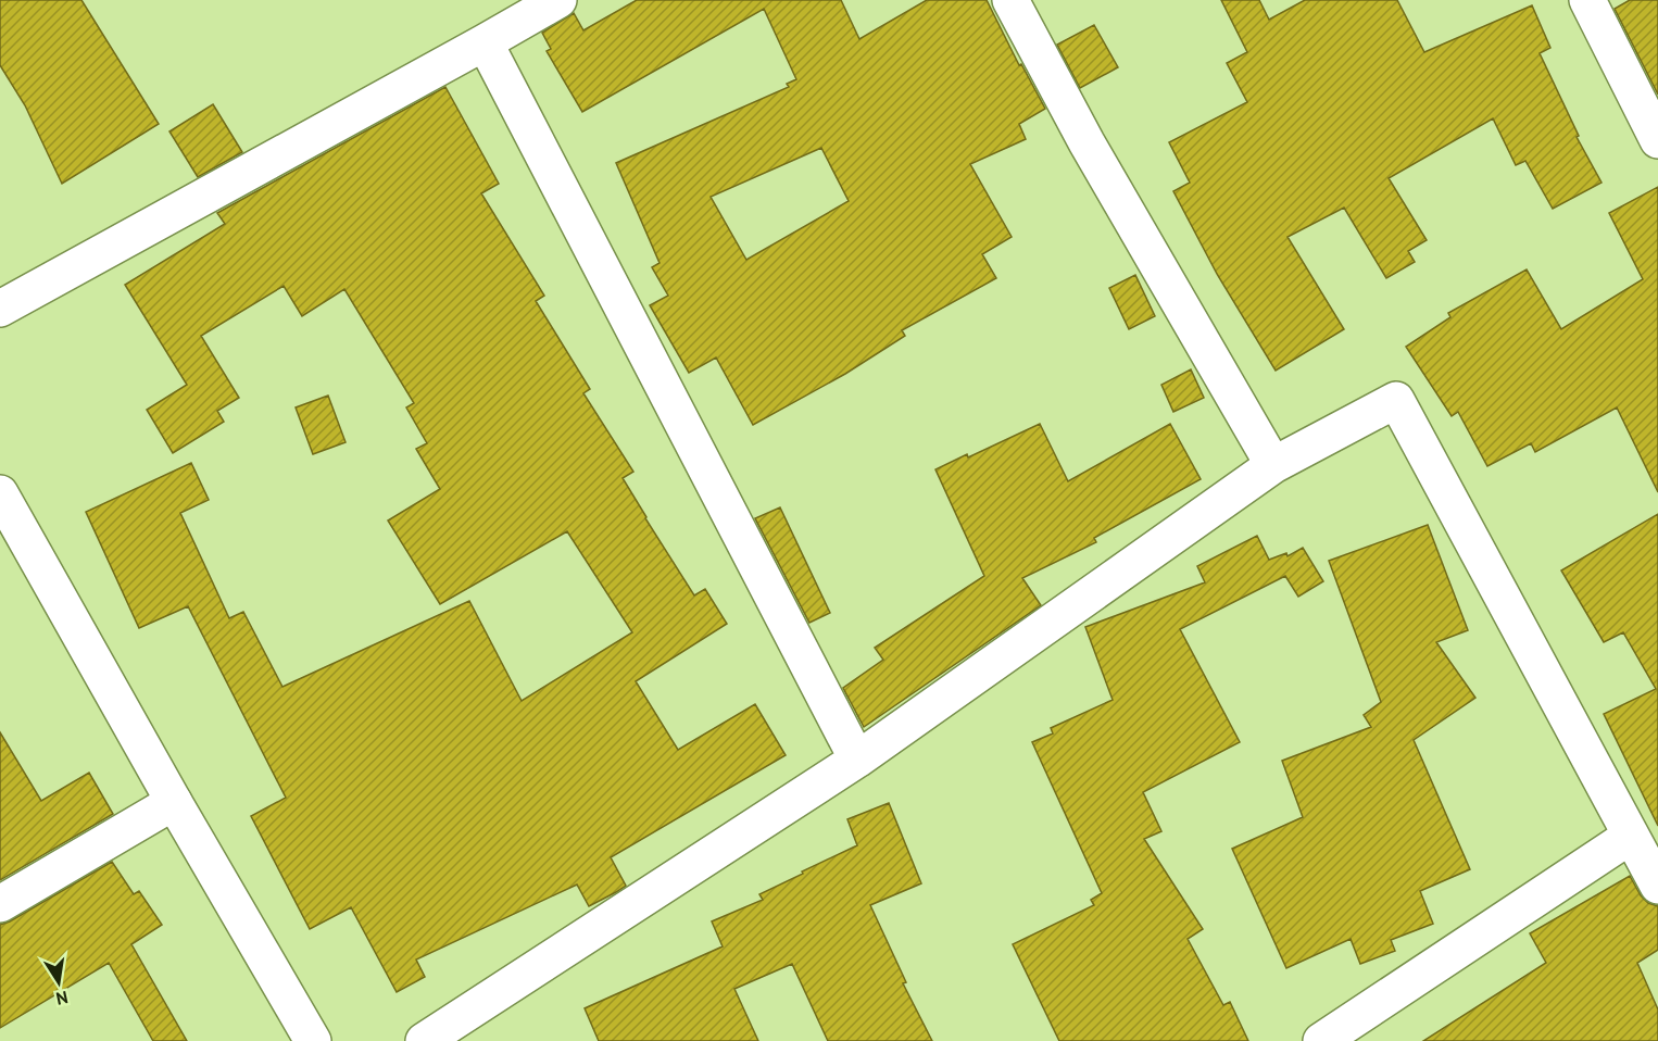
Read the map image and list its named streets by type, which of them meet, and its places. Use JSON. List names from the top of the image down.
{
  "north": "bottom"
}
